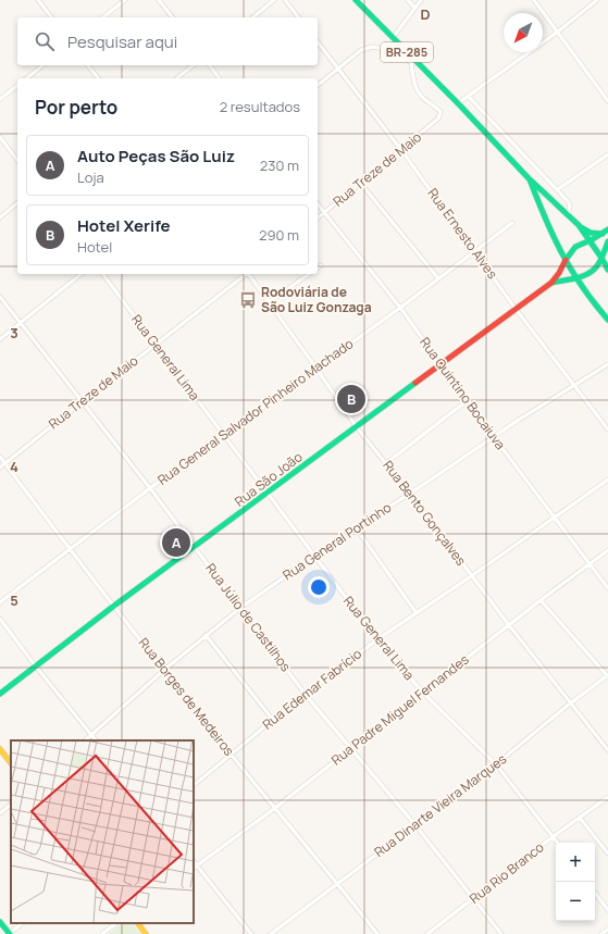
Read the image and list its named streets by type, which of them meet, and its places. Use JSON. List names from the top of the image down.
{
  "streets": {
    "main road": ["BR-285", "Rua São João"],
    "street": [
      "Rua Treze de Maio",
      "Rua Ernesto Alves",
      "Rua General Lima",
      "Rua Quintino Bocaiuva",
      "Rua General Salvador Pinheiro Machado",
      "Rua Bento Gonçalves",
      "Rua General Portinho",
      "Rua Júlio de Castilhos",
      "Rua Edemar Fabrício",
      "Rua Borges de Medeiros",
      "Rua Padre Miguel Fernandes",
      "Rua Dinarte Vieira Marques",
      "Rua Rio Branco"
    ]
  },
  "crossings": [
    ["BR-285", "Rua Treze de Maio"],
    ["BR-285", "Rua São João"],
    ["Rua Treze de Maio", "Rua Ernesto Alves"],
    ["Rua Treze de Maio", "Rua General Lima"],
    ["Rua Treze de Maio", "Rua Quintino Bocaiuva"],
    ["Rua Treze de Maio", "Rua Júlio de Castilhos"],
    ["Rua Treze de Maio", "Rua Borges de Medeiros"],
    ["Rua Ernesto Alves", "Rua General Salvador Pinheiro Machado"],
    ["Rua Ernesto Alves", "Rua São João"],
    ["Rua Ernesto Alves", "Rua General Portinho"],
    ["Rua General Lima", "Rua General Salvador Pinheiro Machado"],
    ["Rua General Lima", "Rua São João"],
    ["Rua General Lima", "Rua General Portinho"],
    ["Rua General Lima", "Rua Edemar Fabrício"],
    ["Rua General Lima", "Rua Padre Miguel Fernandes"],
    ["Rua General Lima", "Rua Dinarte Vieira Marques"],
    ["Rua General Lima", "Rua Rio Branco"],
    ["Rua Quintino Bocaiuva", "Rua General Salvador Pinheiro Machado"],
    ["Rua Quintino Bocaiuva", "Rua São João"],
    ["Rua Quintino Bocaiuva", "Rua General Portinho"],
    ["Rua Quintino Bocaiuva", "Rua Edemar Fabrício"],
    ["Rua Quintino Bocaiuva", "Rua Padre Miguel Fernandes"],
    ["Rua General Salvador Pinheiro Machado", "Rua Bento Gonçalves"],
    ["Rua General Salvador Pinheiro Machado", "Rua Júlio de Castilhos"],
    ["Rua General Salvador Pinheiro Machado", "Rua Borges de Medeiros"],
    ["Rua São João", "Rua Bento Gonçalves"],
    ["Rua São João", "Rua Júlio de Castilhos"],
    ["Rua São João", "Rua Borges de Medeiros"],
    ["Rua Bento Gonçalves", "Rua General Portinho"],
    ["Rua Bento Gonçalves", "Rua Edemar Fabrício"],
    ["Rua Bento Gonçalves", "Rua Padre Miguel Fernandes"],
    ["Rua Bento Gonçalves", "Rua Dinarte Vieira Marques"],
    ["Rua General Portinho", "Rua Júlio de Castilhos"],
    ["Rua General Portinho", "Rua Borges de Medeiros"],
    ["Rua Júlio de Castilhos", "Rua Edemar Fabrício"],
    ["Rua Júlio de Castilhos", "Rua Padre Miguel Fernandes"],
    ["Rua Júlio de Castilhos", "Rua Dinarte Vieira Marques"],
    ["Rua Júlio de Castilhos", "Rua Rio Branco"],
    ["Rua Edemar Fabrício", "Rua Borges de Medeiros"],
    ["Rua Borges de Medeiros", "Rua Padre Miguel Fernandes"],
    ["Rua Borges de Medeiros", "Rua Dinarte Vieira Marques"]
  ],
  "places": {
    "bus stop": ["Rodoviária de São Luiz Gonzaga"]
  },
  "north": "bottom left",
  "page": {
    "search": "Pesquisar aqui",
    "heading": ["Por perto", "2 resultados"],
    "list": [
      {
        "mark": "A",
        "name": "Auto Peças São Luiz",
        "note": "Loja",
        "value": "230 m"
      },
      {
        "mark": "B",
        "name": "Hotel Xerife",
        "note": "Hotel",
        "value": "290 m"
      }
    ],
    "pins": ["B", "A"],
    "map_buttons": ["+", "−"]
  },
  "grid": {
    "columns": ["D"],
    "rows": ["3", "4", "5"]
  }
}
